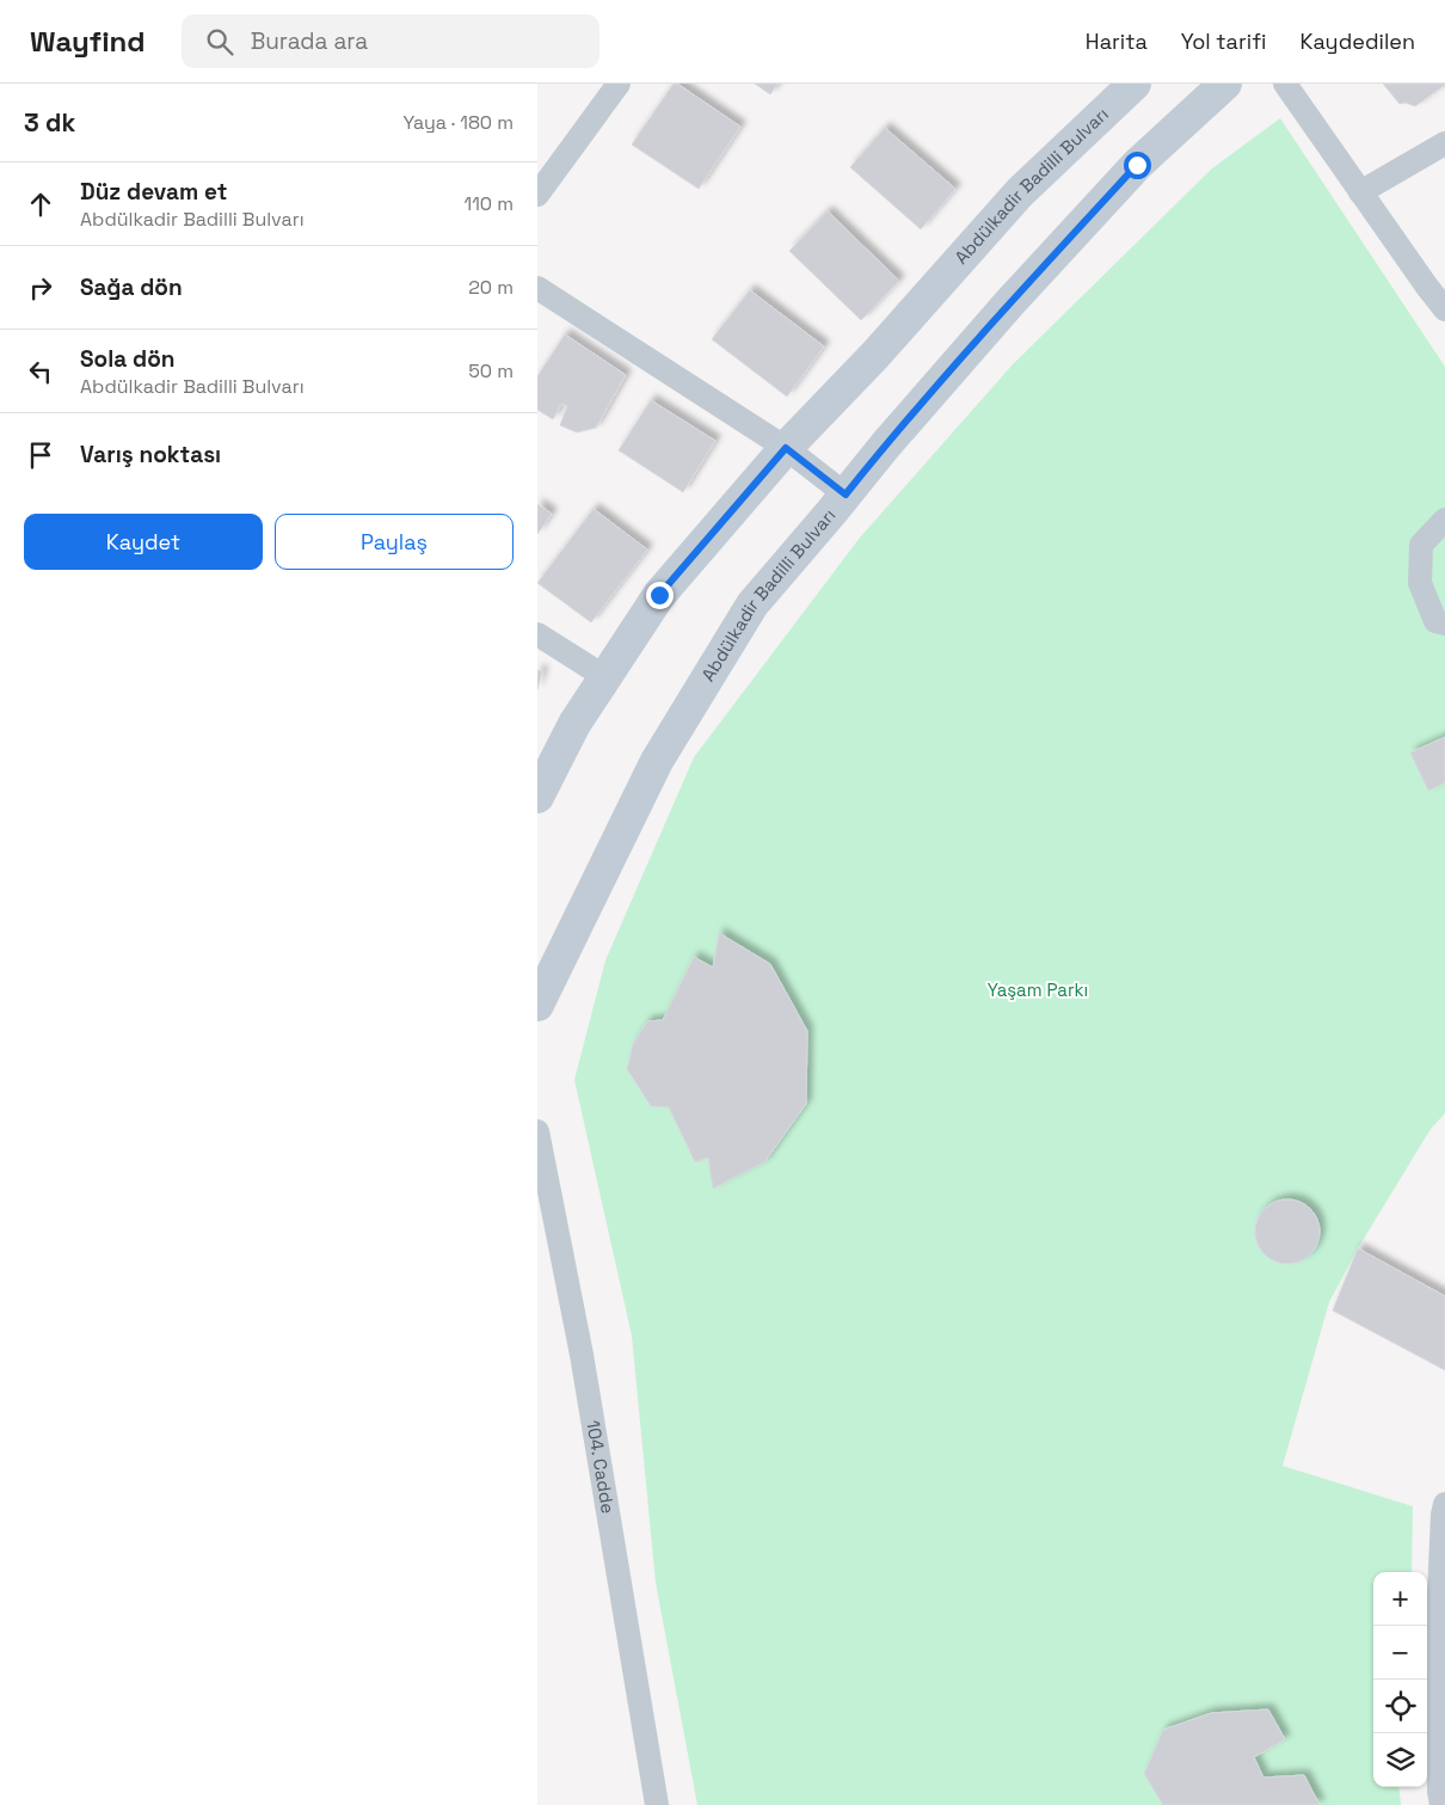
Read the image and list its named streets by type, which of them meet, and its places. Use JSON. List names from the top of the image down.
{
  "streets": {
    "main road": ["Abdülkadir Badilli Bulvarı"],
    "street": ["104. Cadde"]
  },
  "parks": ["Yaşam Parkı"],
  "page": {
    "header": "Wayfind",
    "search": "Burada ara",
    "nav": ["Harita", "Yol tarifi", "Kaydedilen"],
    "heading": ["3 dk", "Yaya · 180 m"],
    "list": [
      ["Düz devam et", "Abdülkadir Badilli Bulvarı", "110 m"],
      ["Sağa dön", "20 m"],
      ["Sola dön", "Abdülkadir Badilli Bulvarı", "50 m"],
      "Varış noktası"
    ],
    "buttons": ["Kaydet", "Paylaş"],
    "map_buttons": ["+", "−"]
  }
}
